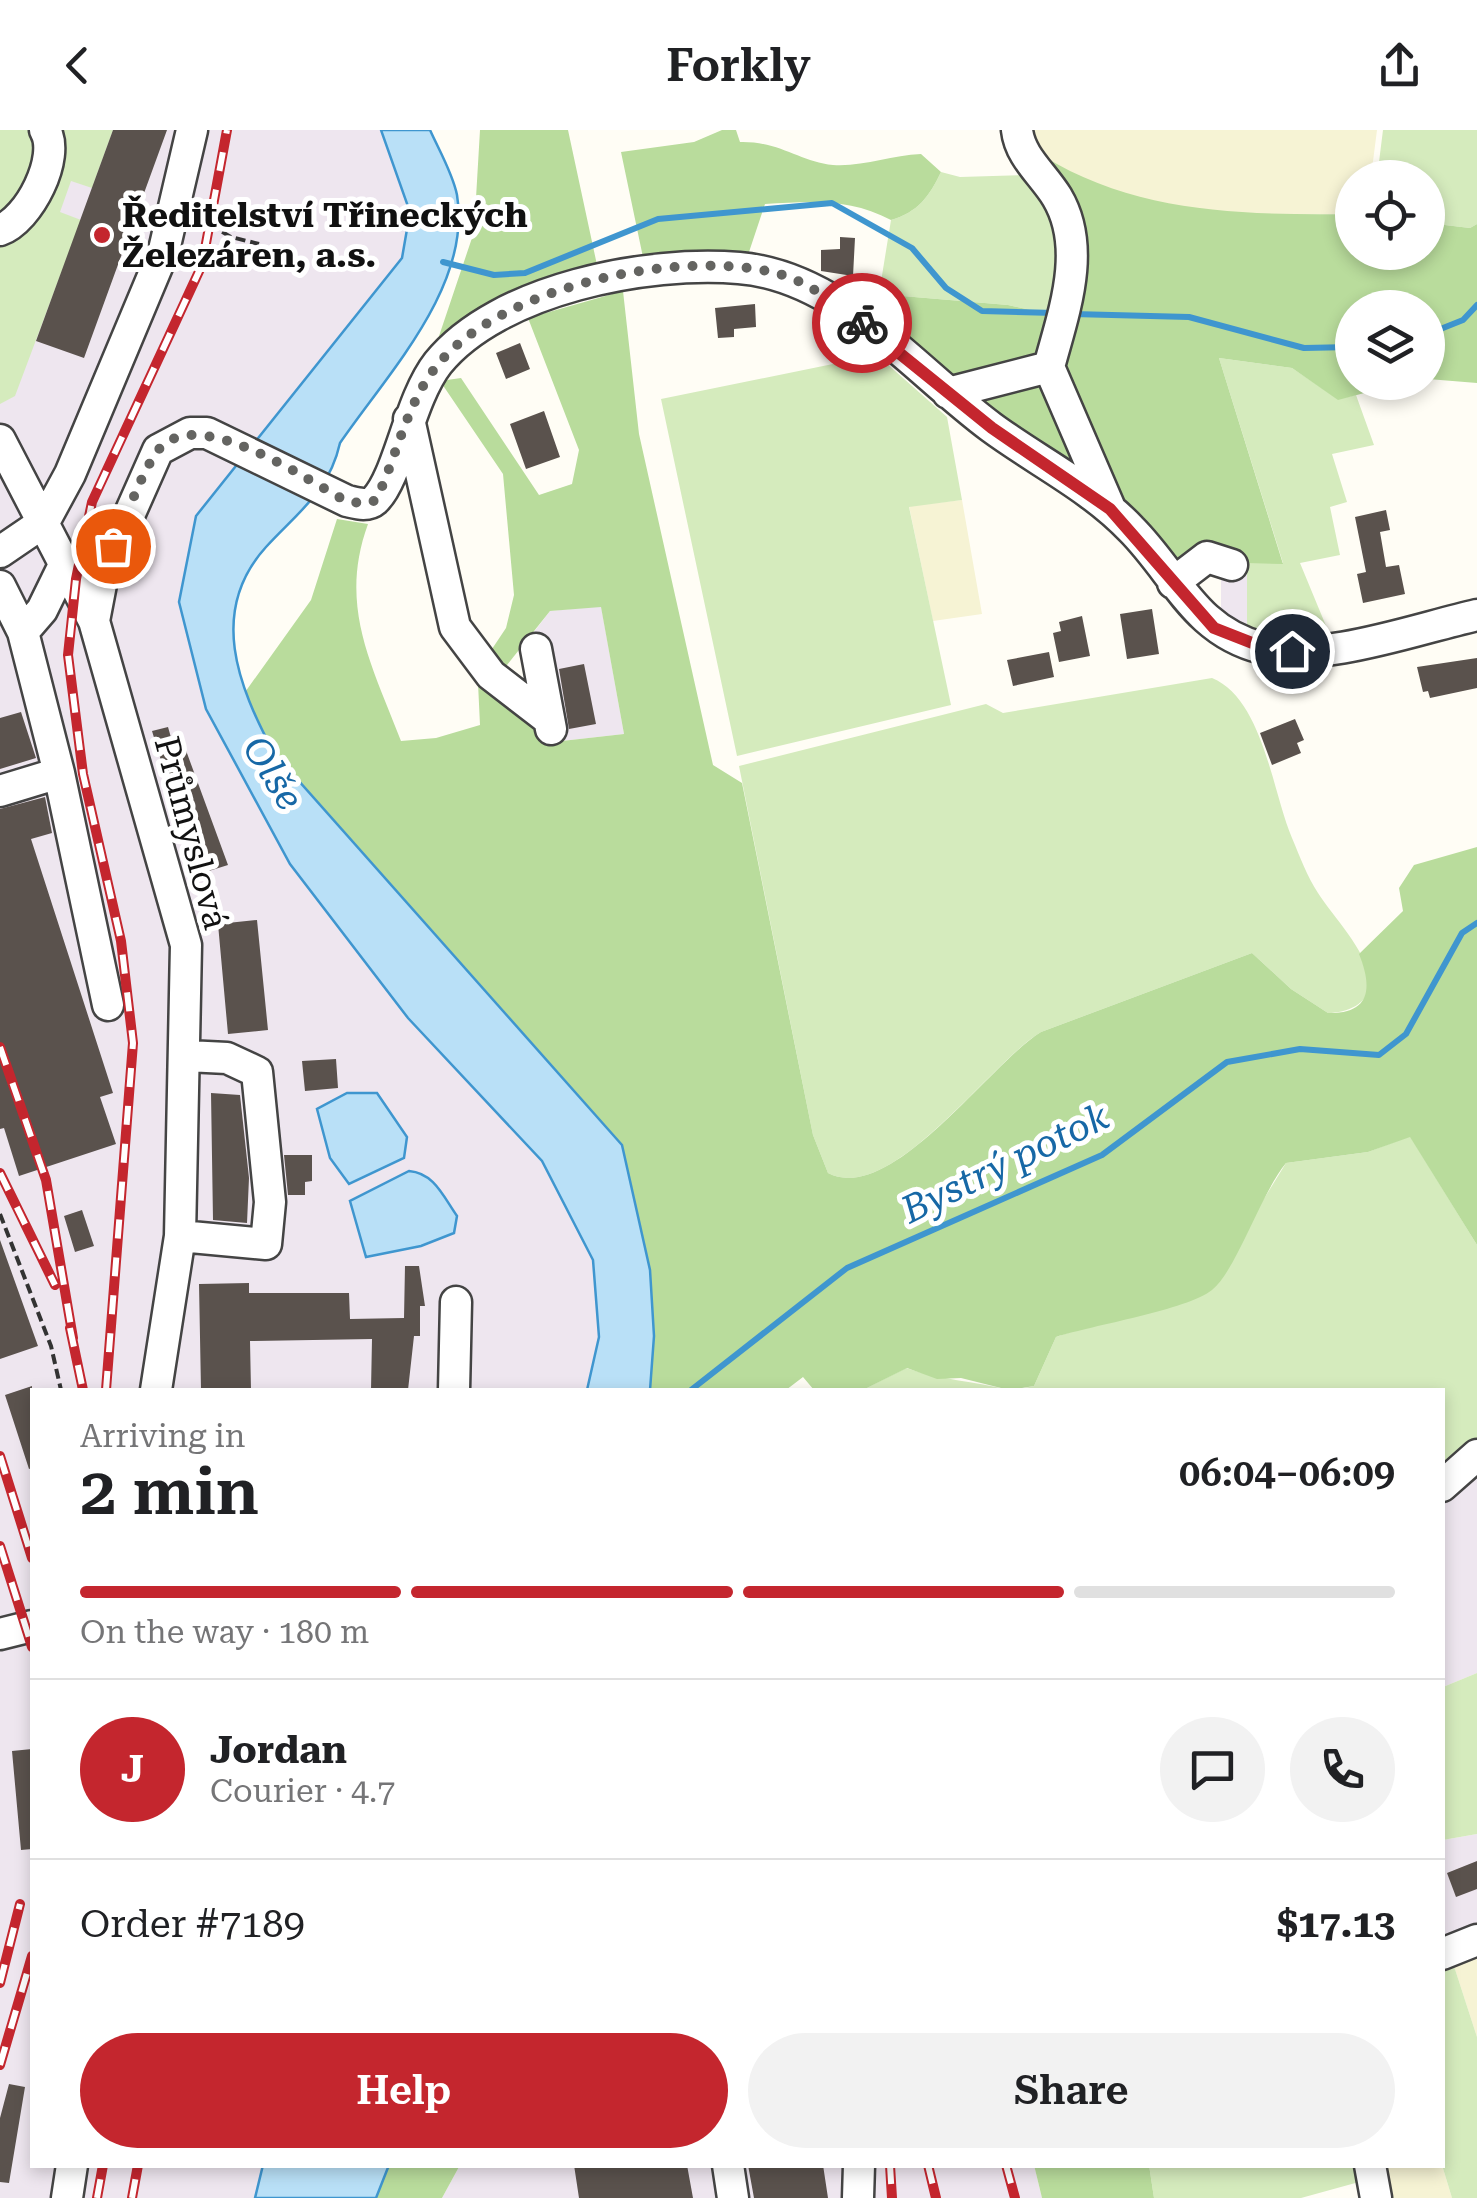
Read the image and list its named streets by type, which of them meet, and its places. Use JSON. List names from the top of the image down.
{
  "streets": {
    "street": ["Průmyslová"]
  },
  "water": ["Olše", "Bystrý potok"],
  "places": ["Ředitelství Třineckých Železáren, a.s."],
  "page": {
    "header": "Forkly",
    "heading": ["2 min", "Arriving in", "06:04–06:09"],
    "panel": [
      "Jordan",
      "Courier · 4.7",
      "Order #7189",
      "$17.13"
    ],
    "bar": "On the way · 180 m",
    "round": "J",
    "buttons": ["Help", "Share"]
  }
}
